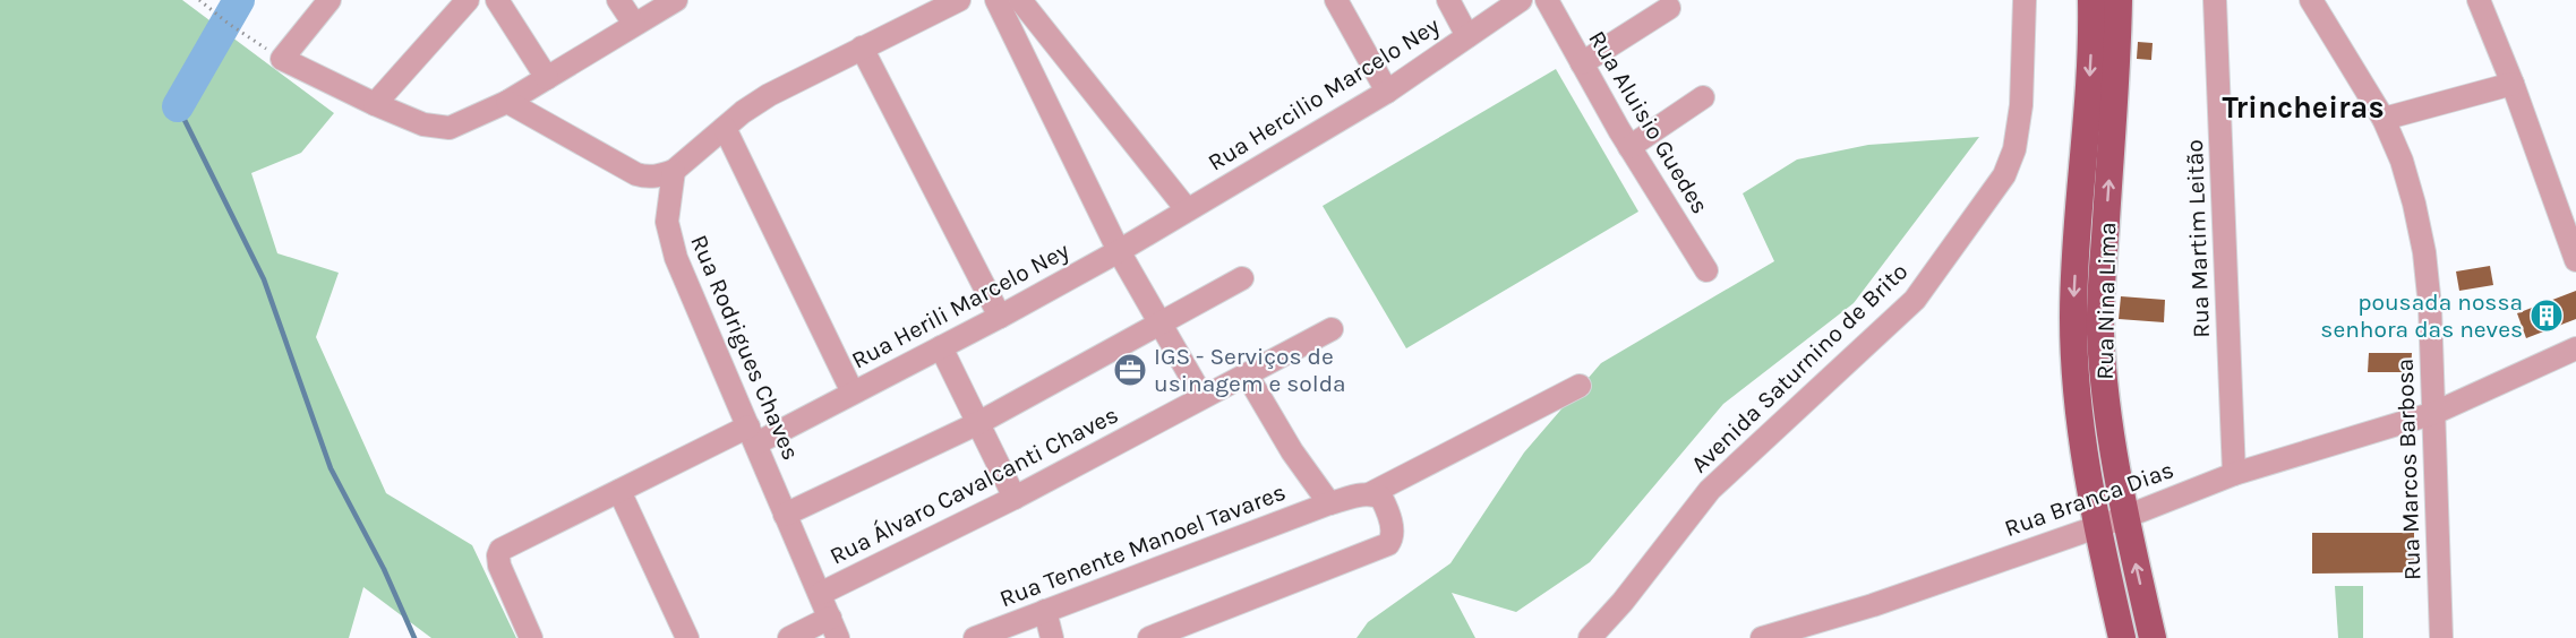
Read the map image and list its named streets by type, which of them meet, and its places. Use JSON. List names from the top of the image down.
{
  "streets": {
    "main road": ["Rua Nina Lima"],
    "street": [
      "Rua Hercilio Marcelo Ney",
      "Rua Aluisio Guedes",
      "Rua Martim Leitão",
      "Rua Herili Marcelo Ney",
      "Rua Rodrigues Chaves",
      "Avenida Saturnino de Brito",
      "Rua Marcos Barbosa",
      "Rua Álvaro Cavalcanti Chaves",
      "Rua Branca Dias",
      "Rua Tenente Manoel Tavares"
    ]
  },
  "crossings": [
    ["Rua Hercilio Marcelo Ney", "Rua Herili Marcelo Ney"],
    ["Rua Martim Leitão", "Rua Branca Dias"],
    ["Rua Nina Lima", "Rua Branca Dias"],
    ["Rua Herili Marcelo Ney", "Rua Rodrigues Chaves"],
    ["Rua Rodrigues Chaves", "Rua Álvaro Cavalcanti Chaves"],
    ["Rua Marcos Barbosa", "Rua Branca Dias"]
  ],
  "districts": ["Trincheiras"],
  "places": {
    "building": ["pousada nossa senhora das neves"],
    "office": ["IGS - Serviços de usinagem e solda"]
  }
}
